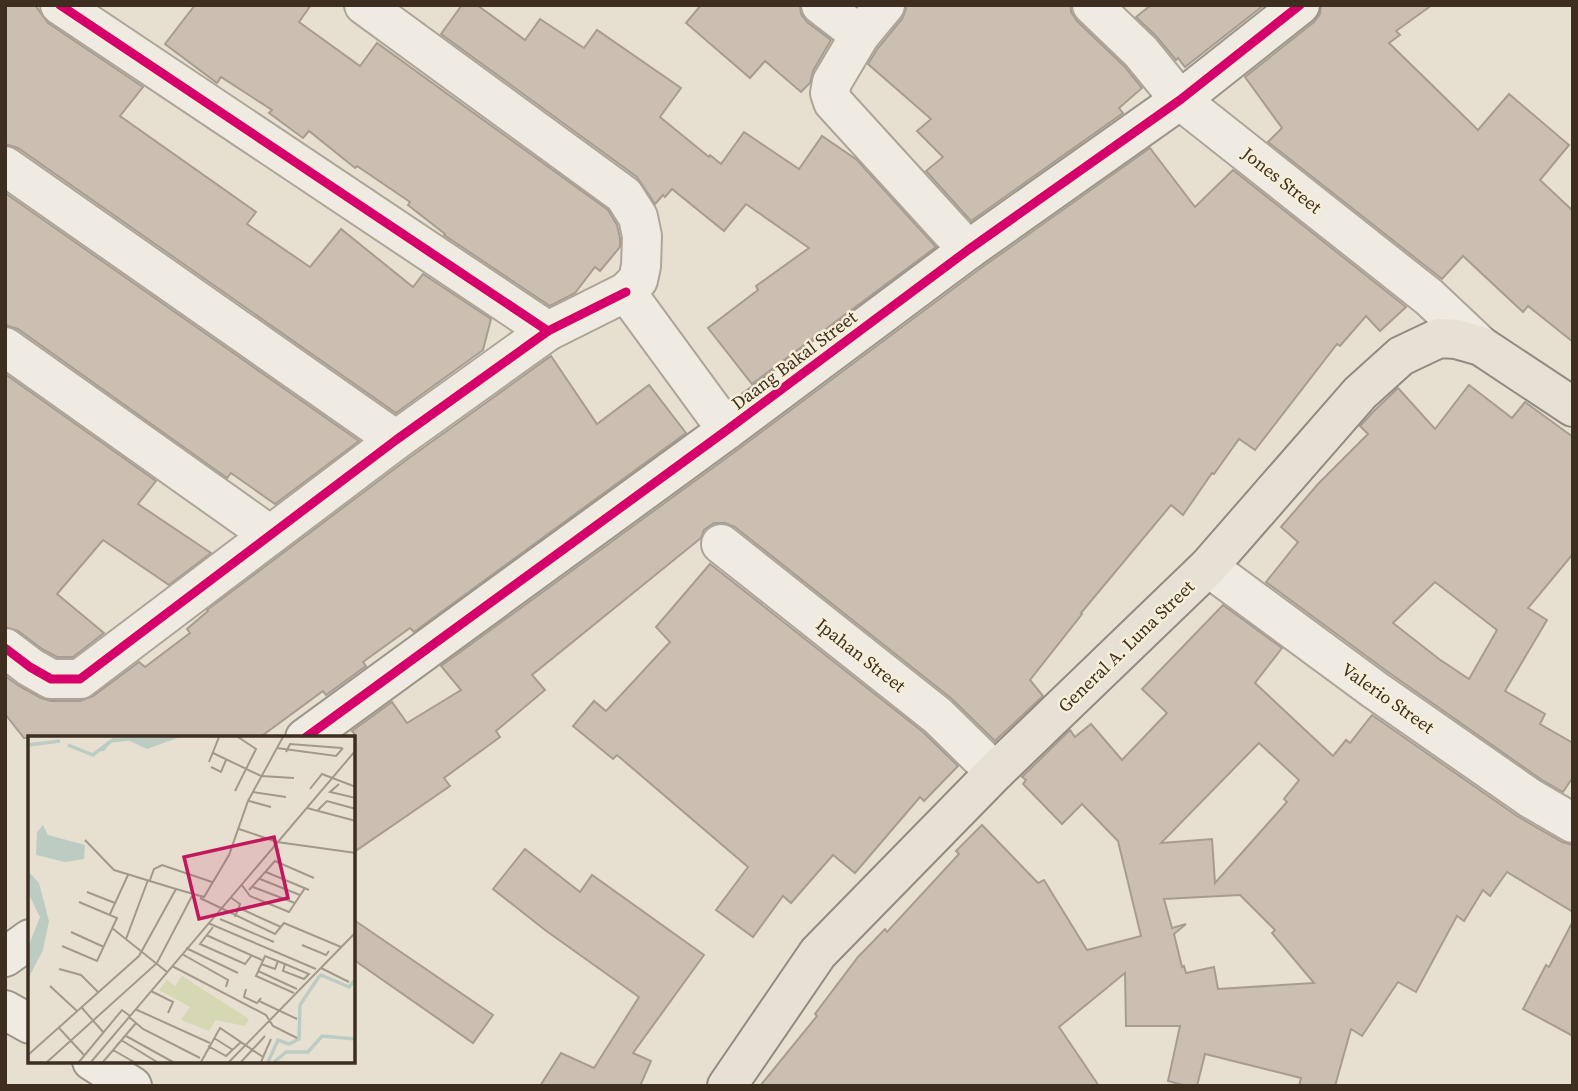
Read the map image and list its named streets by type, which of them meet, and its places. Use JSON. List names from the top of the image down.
{
  "streets": {
    "main road": ["General A. Luna Street"],
    "street": [
      "Jones Street",
      "Daang Bakal Street",
      "Ipahan Street",
      "Valerio Street"
    ]
  },
  "crossings": [
    ["Jones Street", "Daang Bakal Street"],
    ["Jones Street", "General A. Luna Street"],
    ["General A. Luna Street", "Ipahan Street"],
    ["General A. Luna Street", "Valerio Street"]
  ]
}
